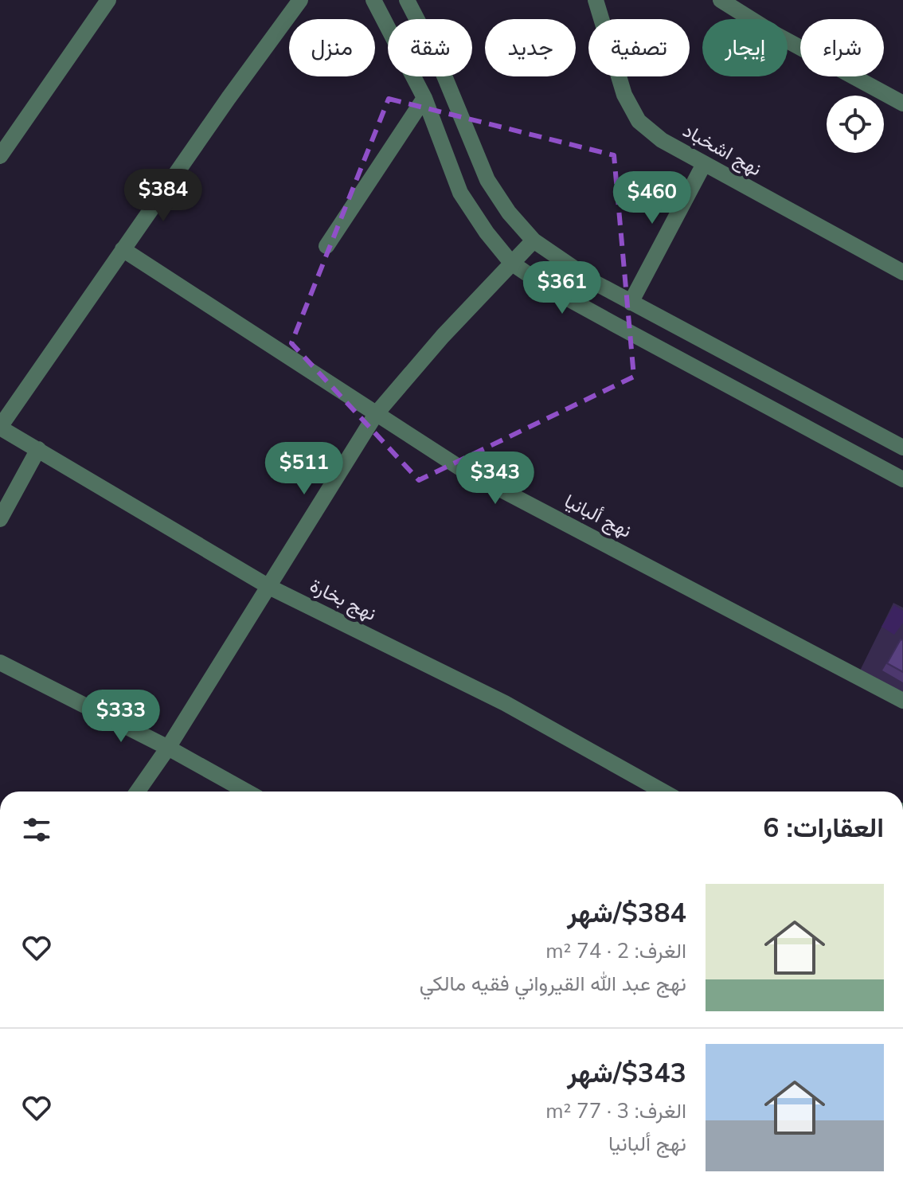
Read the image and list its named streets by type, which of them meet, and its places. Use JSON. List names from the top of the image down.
{
  "streets": {
    "street": ["نهج اشخباد", "نهج ألبانيا", "نهج بخارة"]
  },
  "page": {
    "chip": [
      "شراء",
      "إيجار",
      "تصفية",
      "جديد",
      "شقة",
      "منزل"
    ],
    "price": [
      "$384",
      "$460",
      "$361",
      "$511",
      "$343",
      "$333"
    ],
    "heading": "العقارات: 6",
    "list": [
      {
        "name": "$384/شهر",
        "note": "الغرف: 2 · 74 m² · نهج عبد الله القيرواني فقيه مالكي"
      },
      {
        "name": "$343/شهر",
        "note": "الغرف: 3 · 77 m² · نهج ألبانيا"
      }
    ]
  }
}
